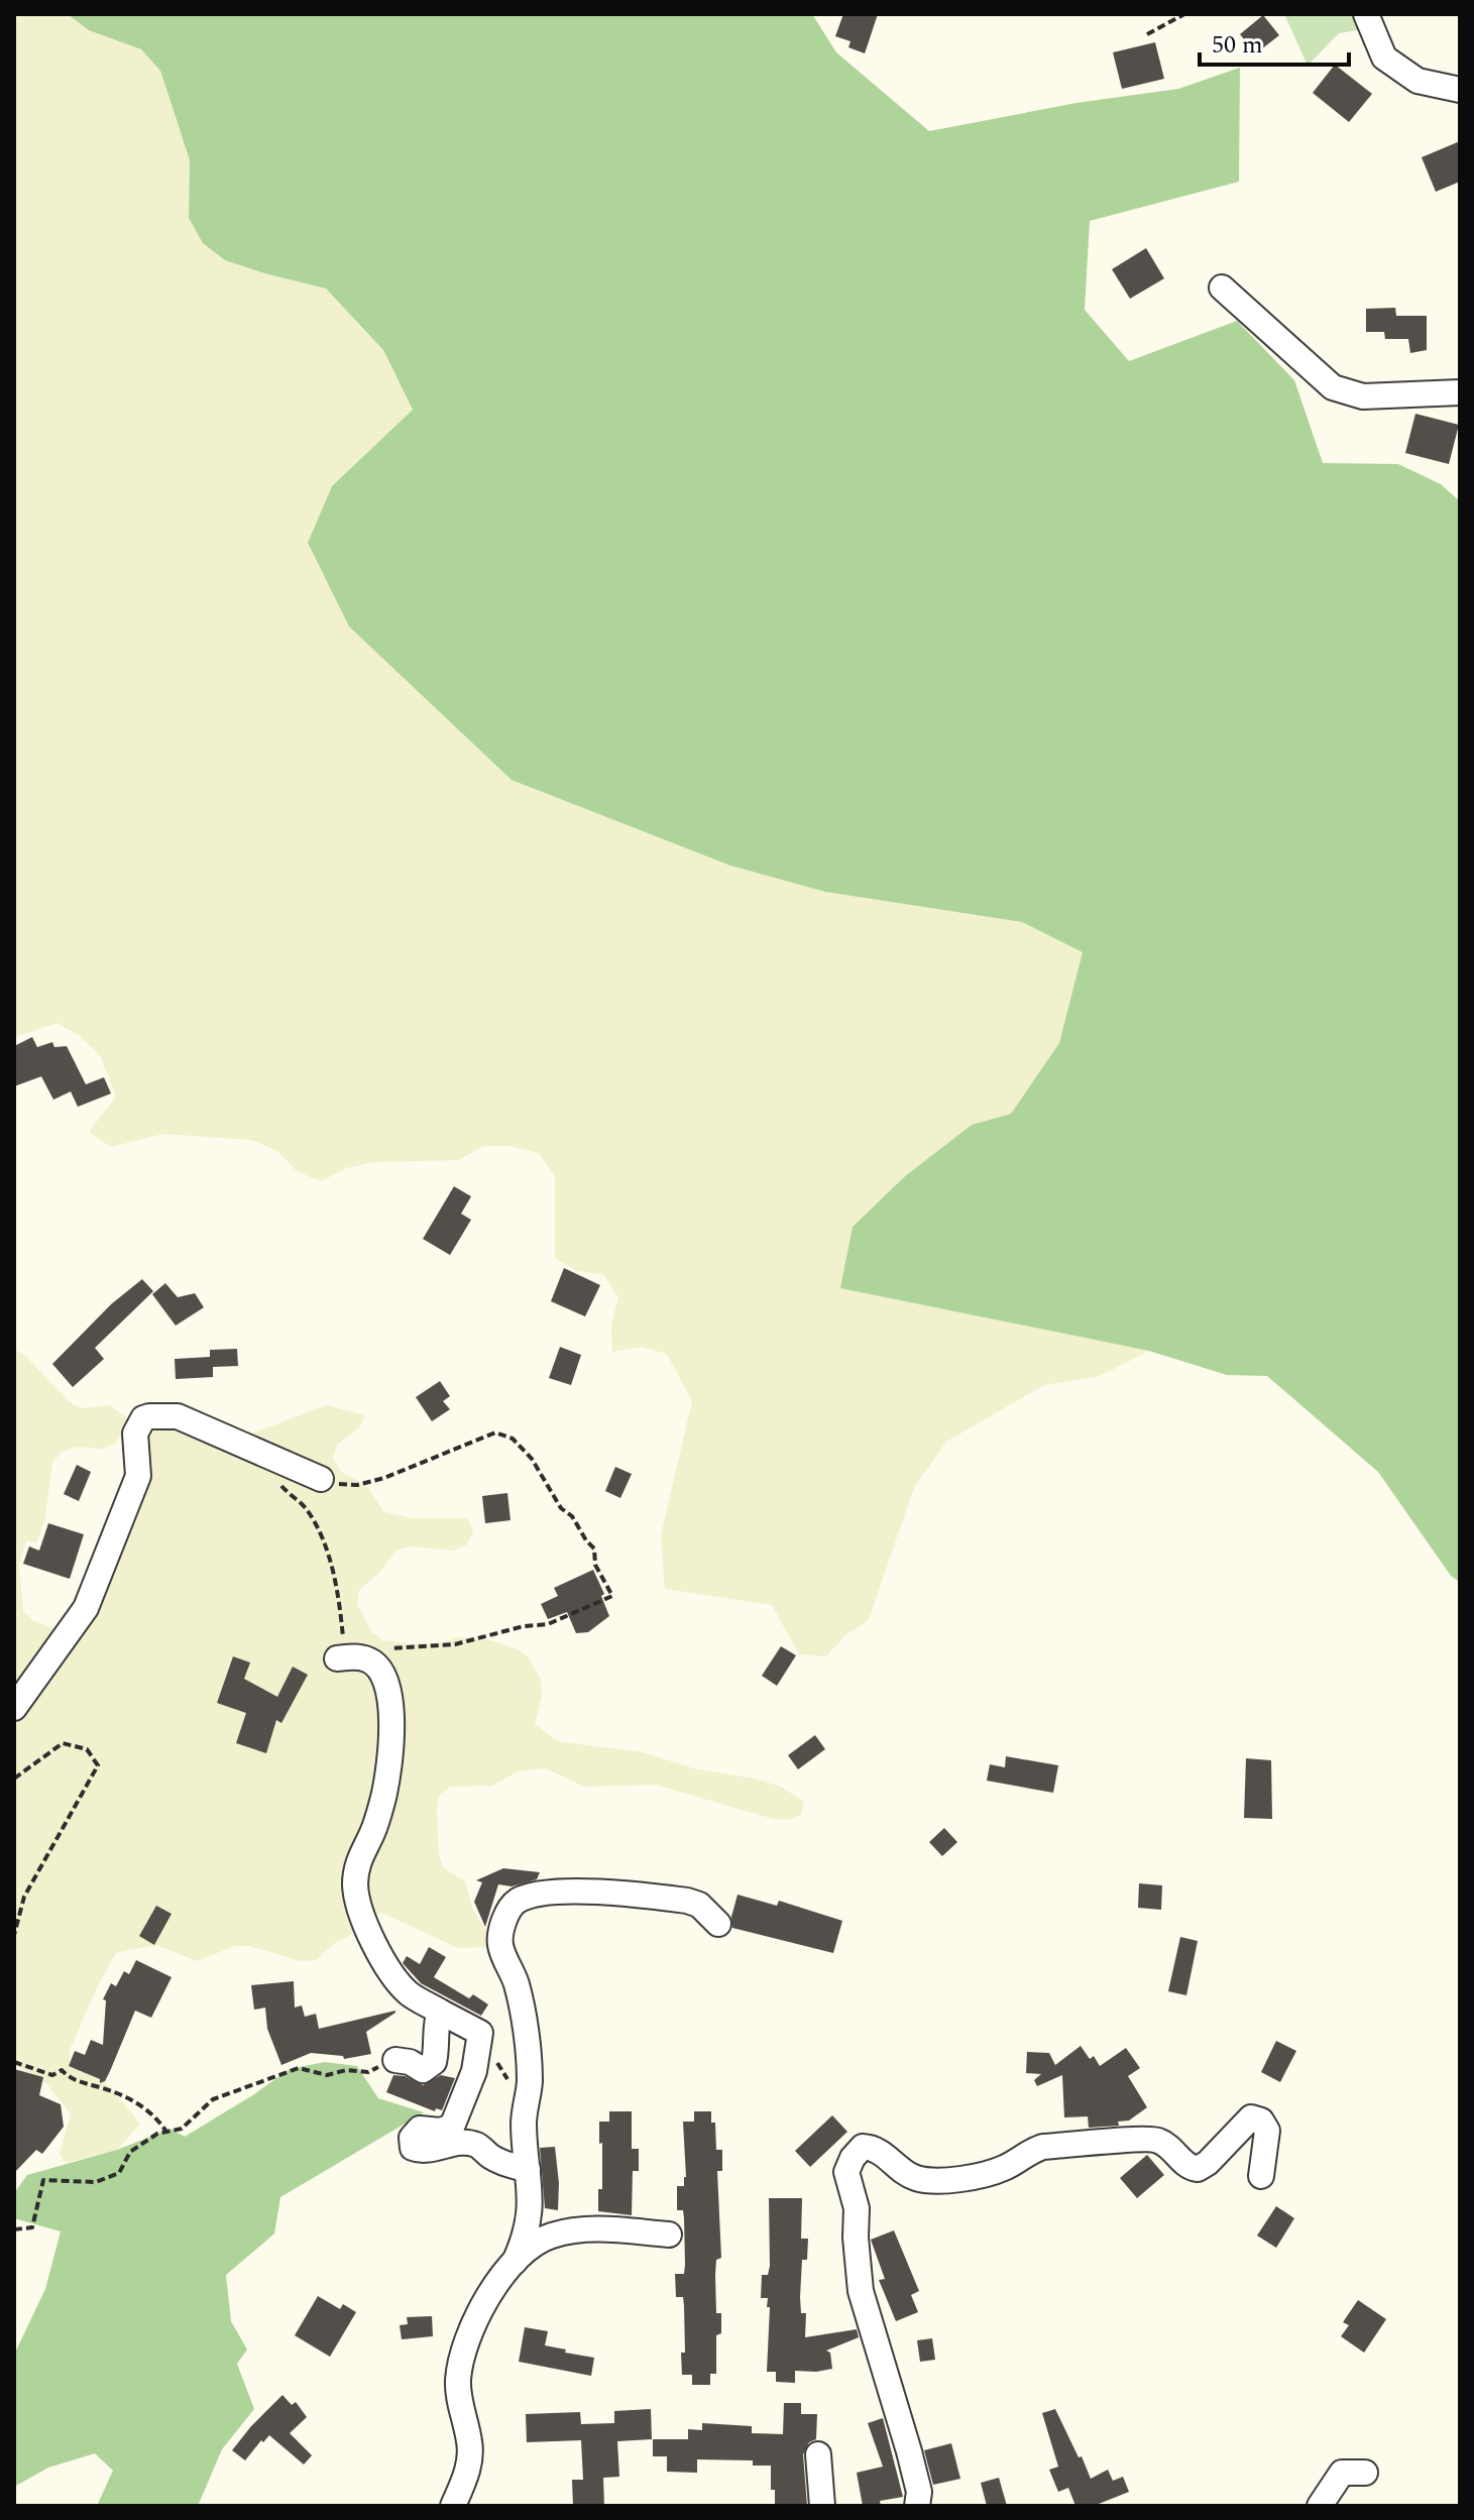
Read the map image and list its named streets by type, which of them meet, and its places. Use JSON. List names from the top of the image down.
{
  "scale_bar": "50 m"
}
